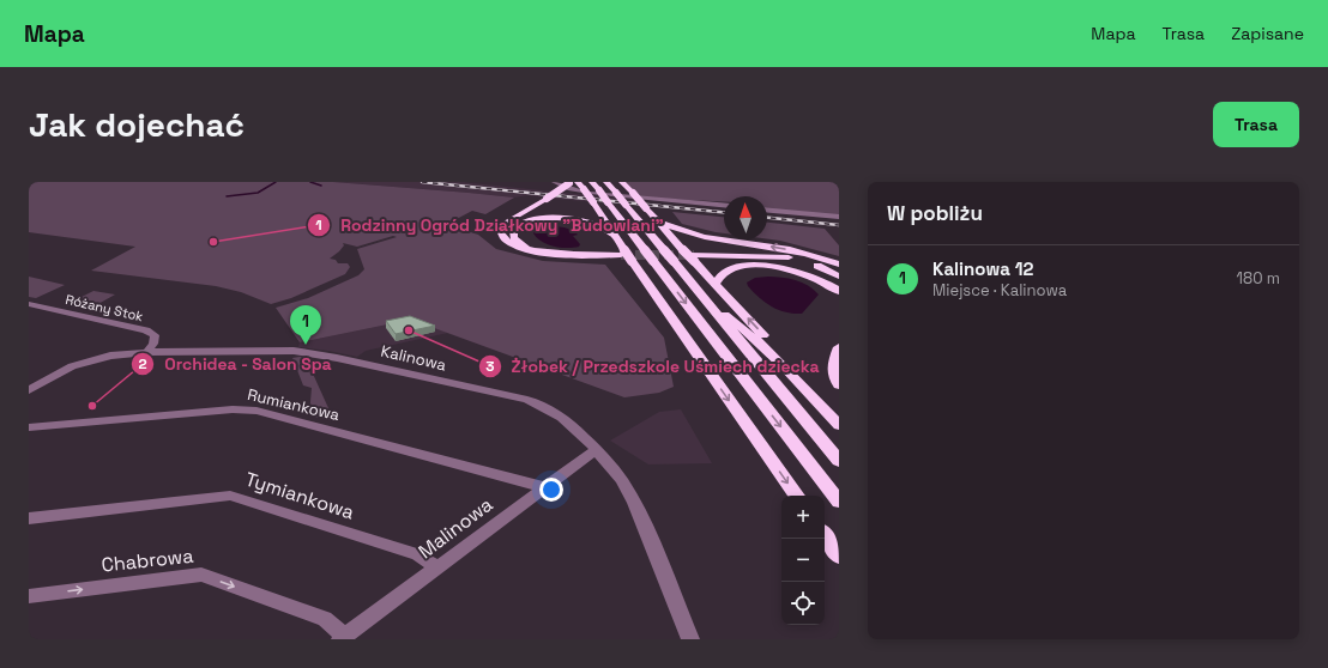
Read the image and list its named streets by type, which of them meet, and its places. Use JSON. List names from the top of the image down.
{
  "streets": {
    "street": [
      "Różany Stok",
      "Kalinowa",
      "Rumiankowa",
      "Tymiankowa",
      "Malinowa",
      "Chabrowa"
    ]
  },
  "crossings": [
    ["Różany Stok", "Kalinowa"],
    ["Kalinowa", "Malinowa"],
    ["Rumiankowa", "Malinowa"],
    ["Tymiankowa", "Malinowa"],
    ["Malinowa", "Chabrowa"]
  ],
  "one_way": ["Chabrowa"],
  "places": ["Rodzinny Ogród Działkowy \"Budowlani\"", "Żłobek / Przedszkole Uśmiech dziecka", "Orchidea - Salon Spa"],
  "north": "top",
  "page": {
    "header": "Mapa",
    "nav": ["Mapa", "Trasa", "Zapisane"],
    "buttons": "Trasa",
    "title": "Jak dojechać",
    "heading": "W pobliżu",
    "list": [
      {
        "mark": "1",
        "name": "Kalinowa 12",
        "note": "Miejsce · Kalinowa",
        "value": "180 m"
      }
    ],
    "pins": "1",
    "map_buttons": ["+", "−"]
  }
}
